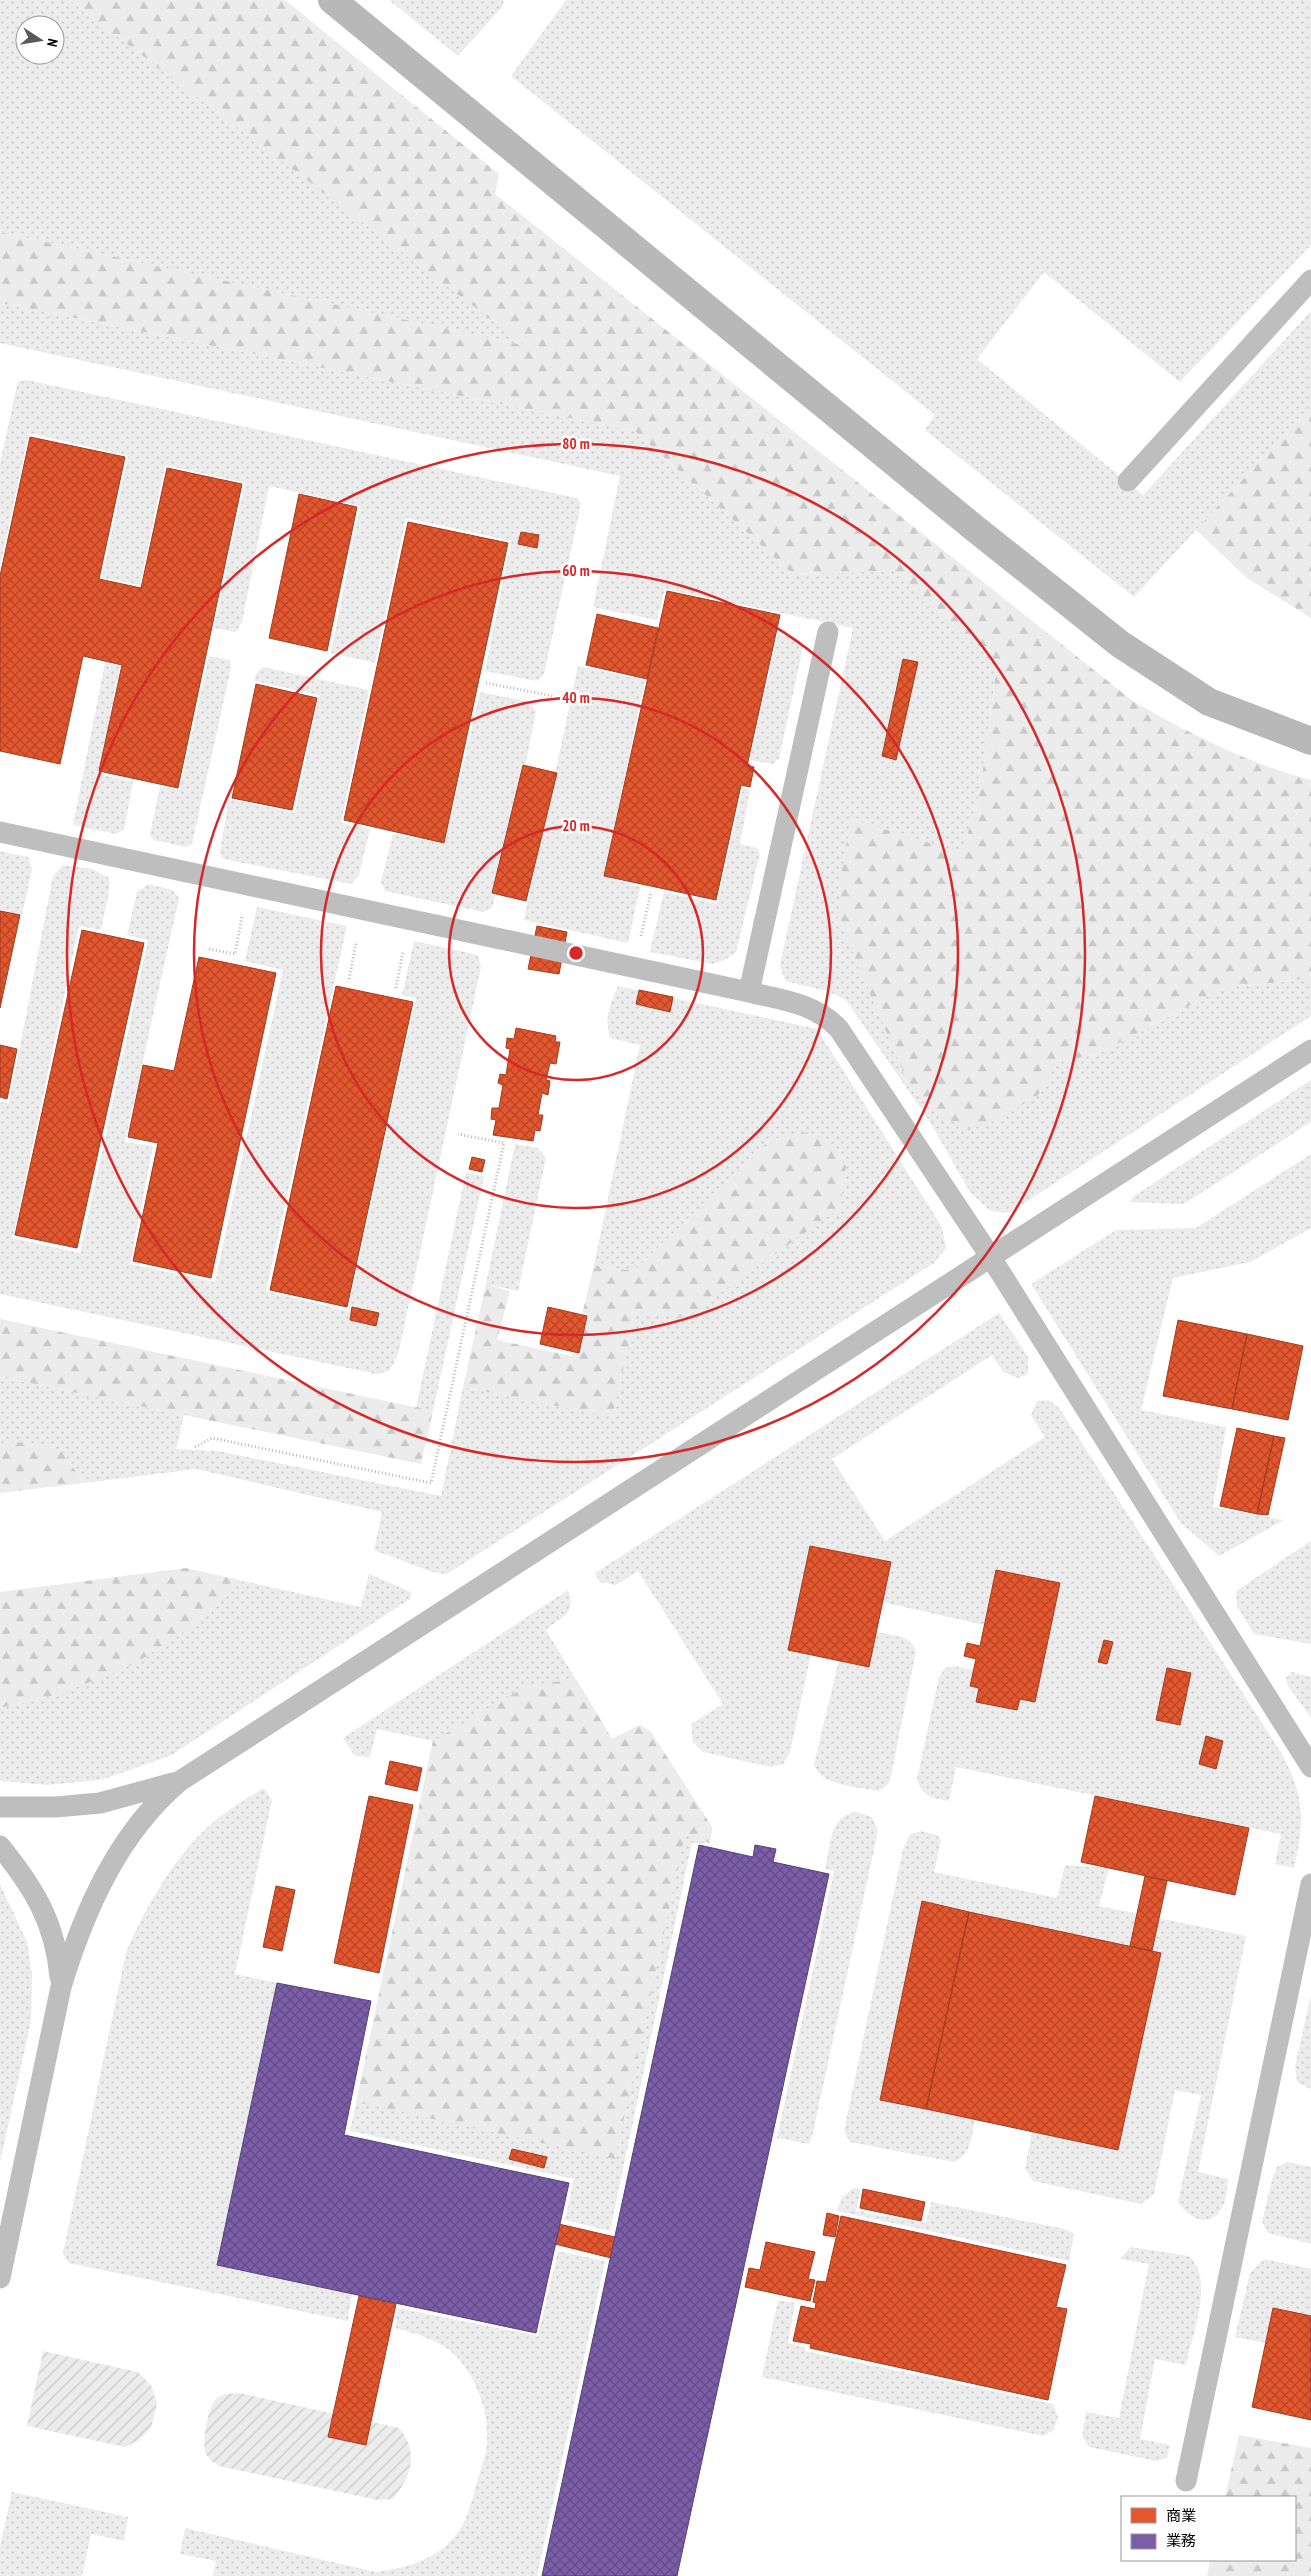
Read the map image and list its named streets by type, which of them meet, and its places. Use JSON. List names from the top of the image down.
{
  "legend": ["商業", "業務"],
  "north": "right",
  "rings": [
    "80 m",
    "60 m",
    "40 m",
    "20 m"
  ]
}
